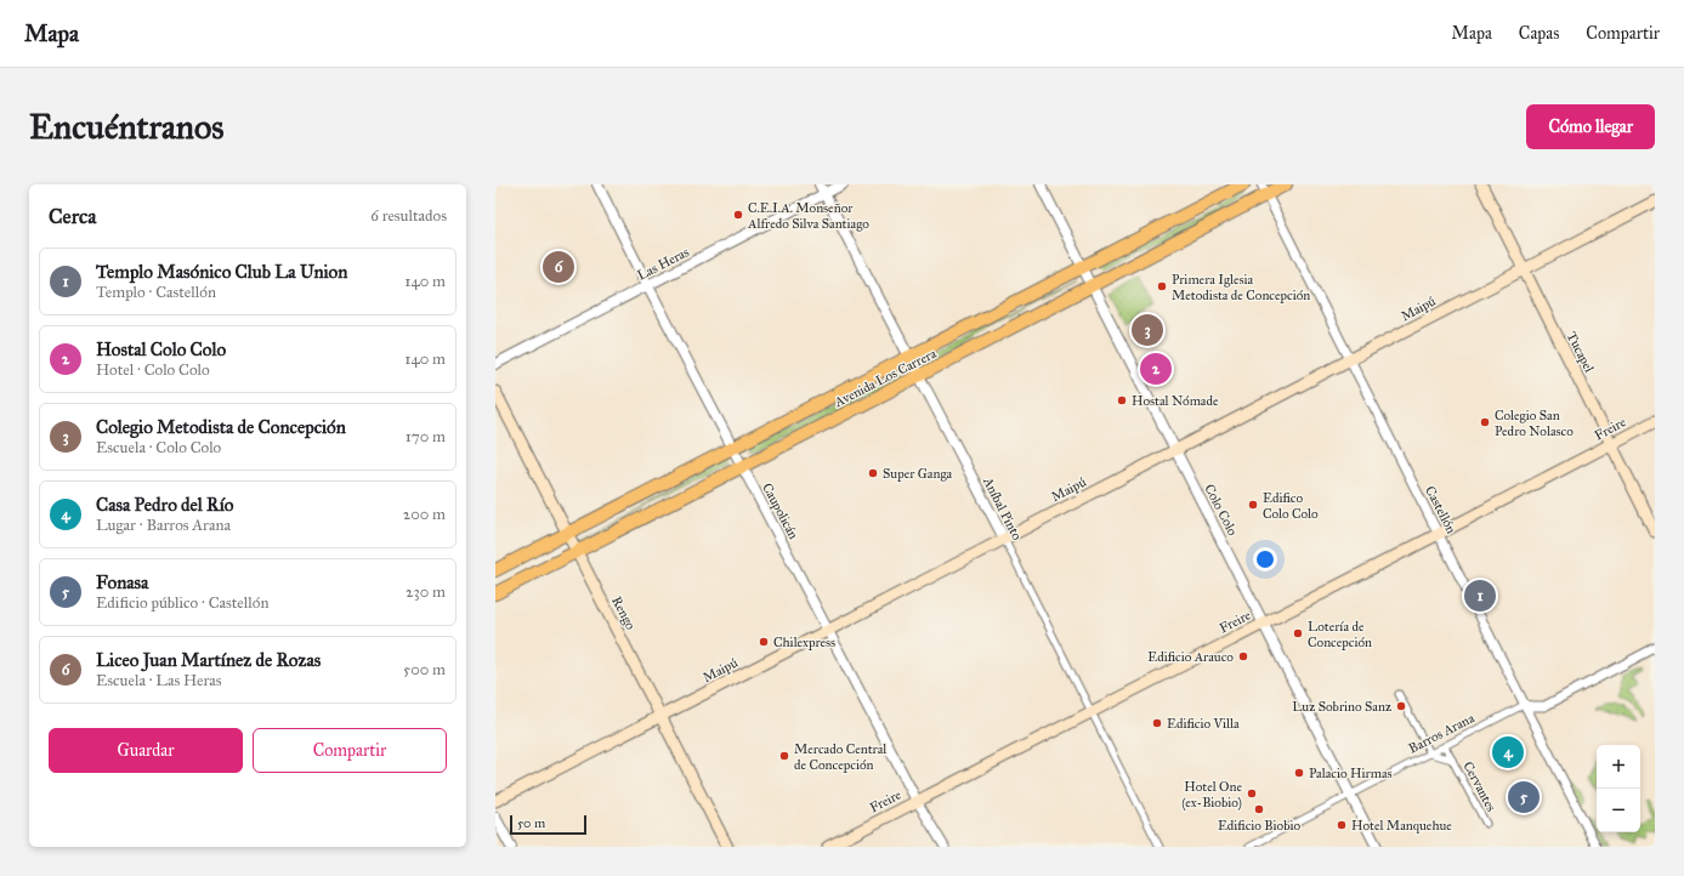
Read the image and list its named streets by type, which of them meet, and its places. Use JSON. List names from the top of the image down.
{
  "streets": {
    "main road": [
      "Maipú",
      "Tucapel",
      "Avenida Los Carrera",
      "Freire",
      "Rengo"
    ],
    "street": [
      "Las Heras",
      "Aníbal Pinto",
      "Colo Colo",
      "Castellón",
      "Caupolicán",
      "Barros Arana",
      "Cervantes"
    ]
  },
  "crossings": [
    ["Las Heras", "Aníbal Pinto"],
    ["Las Heras", "Caupolicán"],
    ["Maipú", "Tucapel"],
    ["Maipú", "Aníbal Pinto"],
    ["Maipú", "Colo Colo"],
    ["Maipú", "Castellón"],
    ["Maipú", "Caupolicán"],
    ["Maipú", "Rengo"],
    ["Tucapel", "Freire"],
    ["Avenida Los Carrera", "Aníbal Pinto"],
    ["Avenida Los Carrera", "Colo Colo"],
    ["Avenida Los Carrera", "Castellón"],
    ["Avenida Los Carrera", "Caupolicán"],
    ["Avenida Los Carrera", "Rengo"],
    ["Freire", "Aníbal Pinto"],
    ["Freire", "Colo Colo"],
    ["Freire", "Castellón"],
    ["Freire", "Caupolicán"],
    ["Colo Colo", "Barros Arana"],
    ["Castellón", "Barros Arana"],
    ["Barros Arana", "Cervantes"]
  ],
  "places": [
    "C.E.I.A. Monseñor Alfredo Silva Santiago",
    "Primera Iglesia Metodista de Concepción",
    "Hostal Nómade",
    "Colegio San Pedro Nolasco",
    "Super Ganga",
    "Edifico Colo Colo",
    "Lotería de Concepción",
    "Chilexpress",
    "Edificio Arauco",
    "Luz Sobrino Sanz",
    "Edificio Villa",
    "Mercado Central de Concepción",
    "Palacio Hirmas",
    "Hotel One (ex-Biobio)",
    "Edificio Biobio",
    "Hotel Manquehue"
  ],
  "scale_bar": "50 m",
  "page": {
    "header": "Mapa",
    "nav": ["Mapa", "Capas", "Compartir"],
    "buttons": [
      "Cómo llegar",
      ["Guardar", "Compartir"]
    ],
    "title": "Encuéntranos",
    "heading": ["Cerca", "6 resultados"],
    "list": [
      {
        "mark": "1",
        "name": "Templo Masónico Club La Union",
        "note": "Templo · Castellón",
        "value": "140 m"
      },
      {
        "mark": "2",
        "name": "Hostal Colo Colo",
        "note": "Hotel · Colo Colo",
        "value": "140 m"
      },
      {
        "mark": "3",
        "name": "Colegio Metodista de Concepción",
        "note": "Escuela · Colo Colo",
        "value": "170 m"
      },
      {
        "mark": "4",
        "name": "Casa Pedro del Río",
        "note": "Lugar · Barros Arana",
        "value": "200 m"
      },
      {
        "mark": "5",
        "name": "Fonasa",
        "note": "Edificio público · Castellón",
        "value": "230 m"
      },
      {
        "mark": "6",
        "name": "Liceo Juan Martínez de Rozas",
        "note": "Escuela · Las Heras",
        "value": "500 m"
      }
    ],
    "pins": [
      "6",
      "3",
      "2",
      "1",
      "4",
      "5"
    ],
    "map_buttons": ["+", "−"],
    "scale": "50 m"
  }
}
